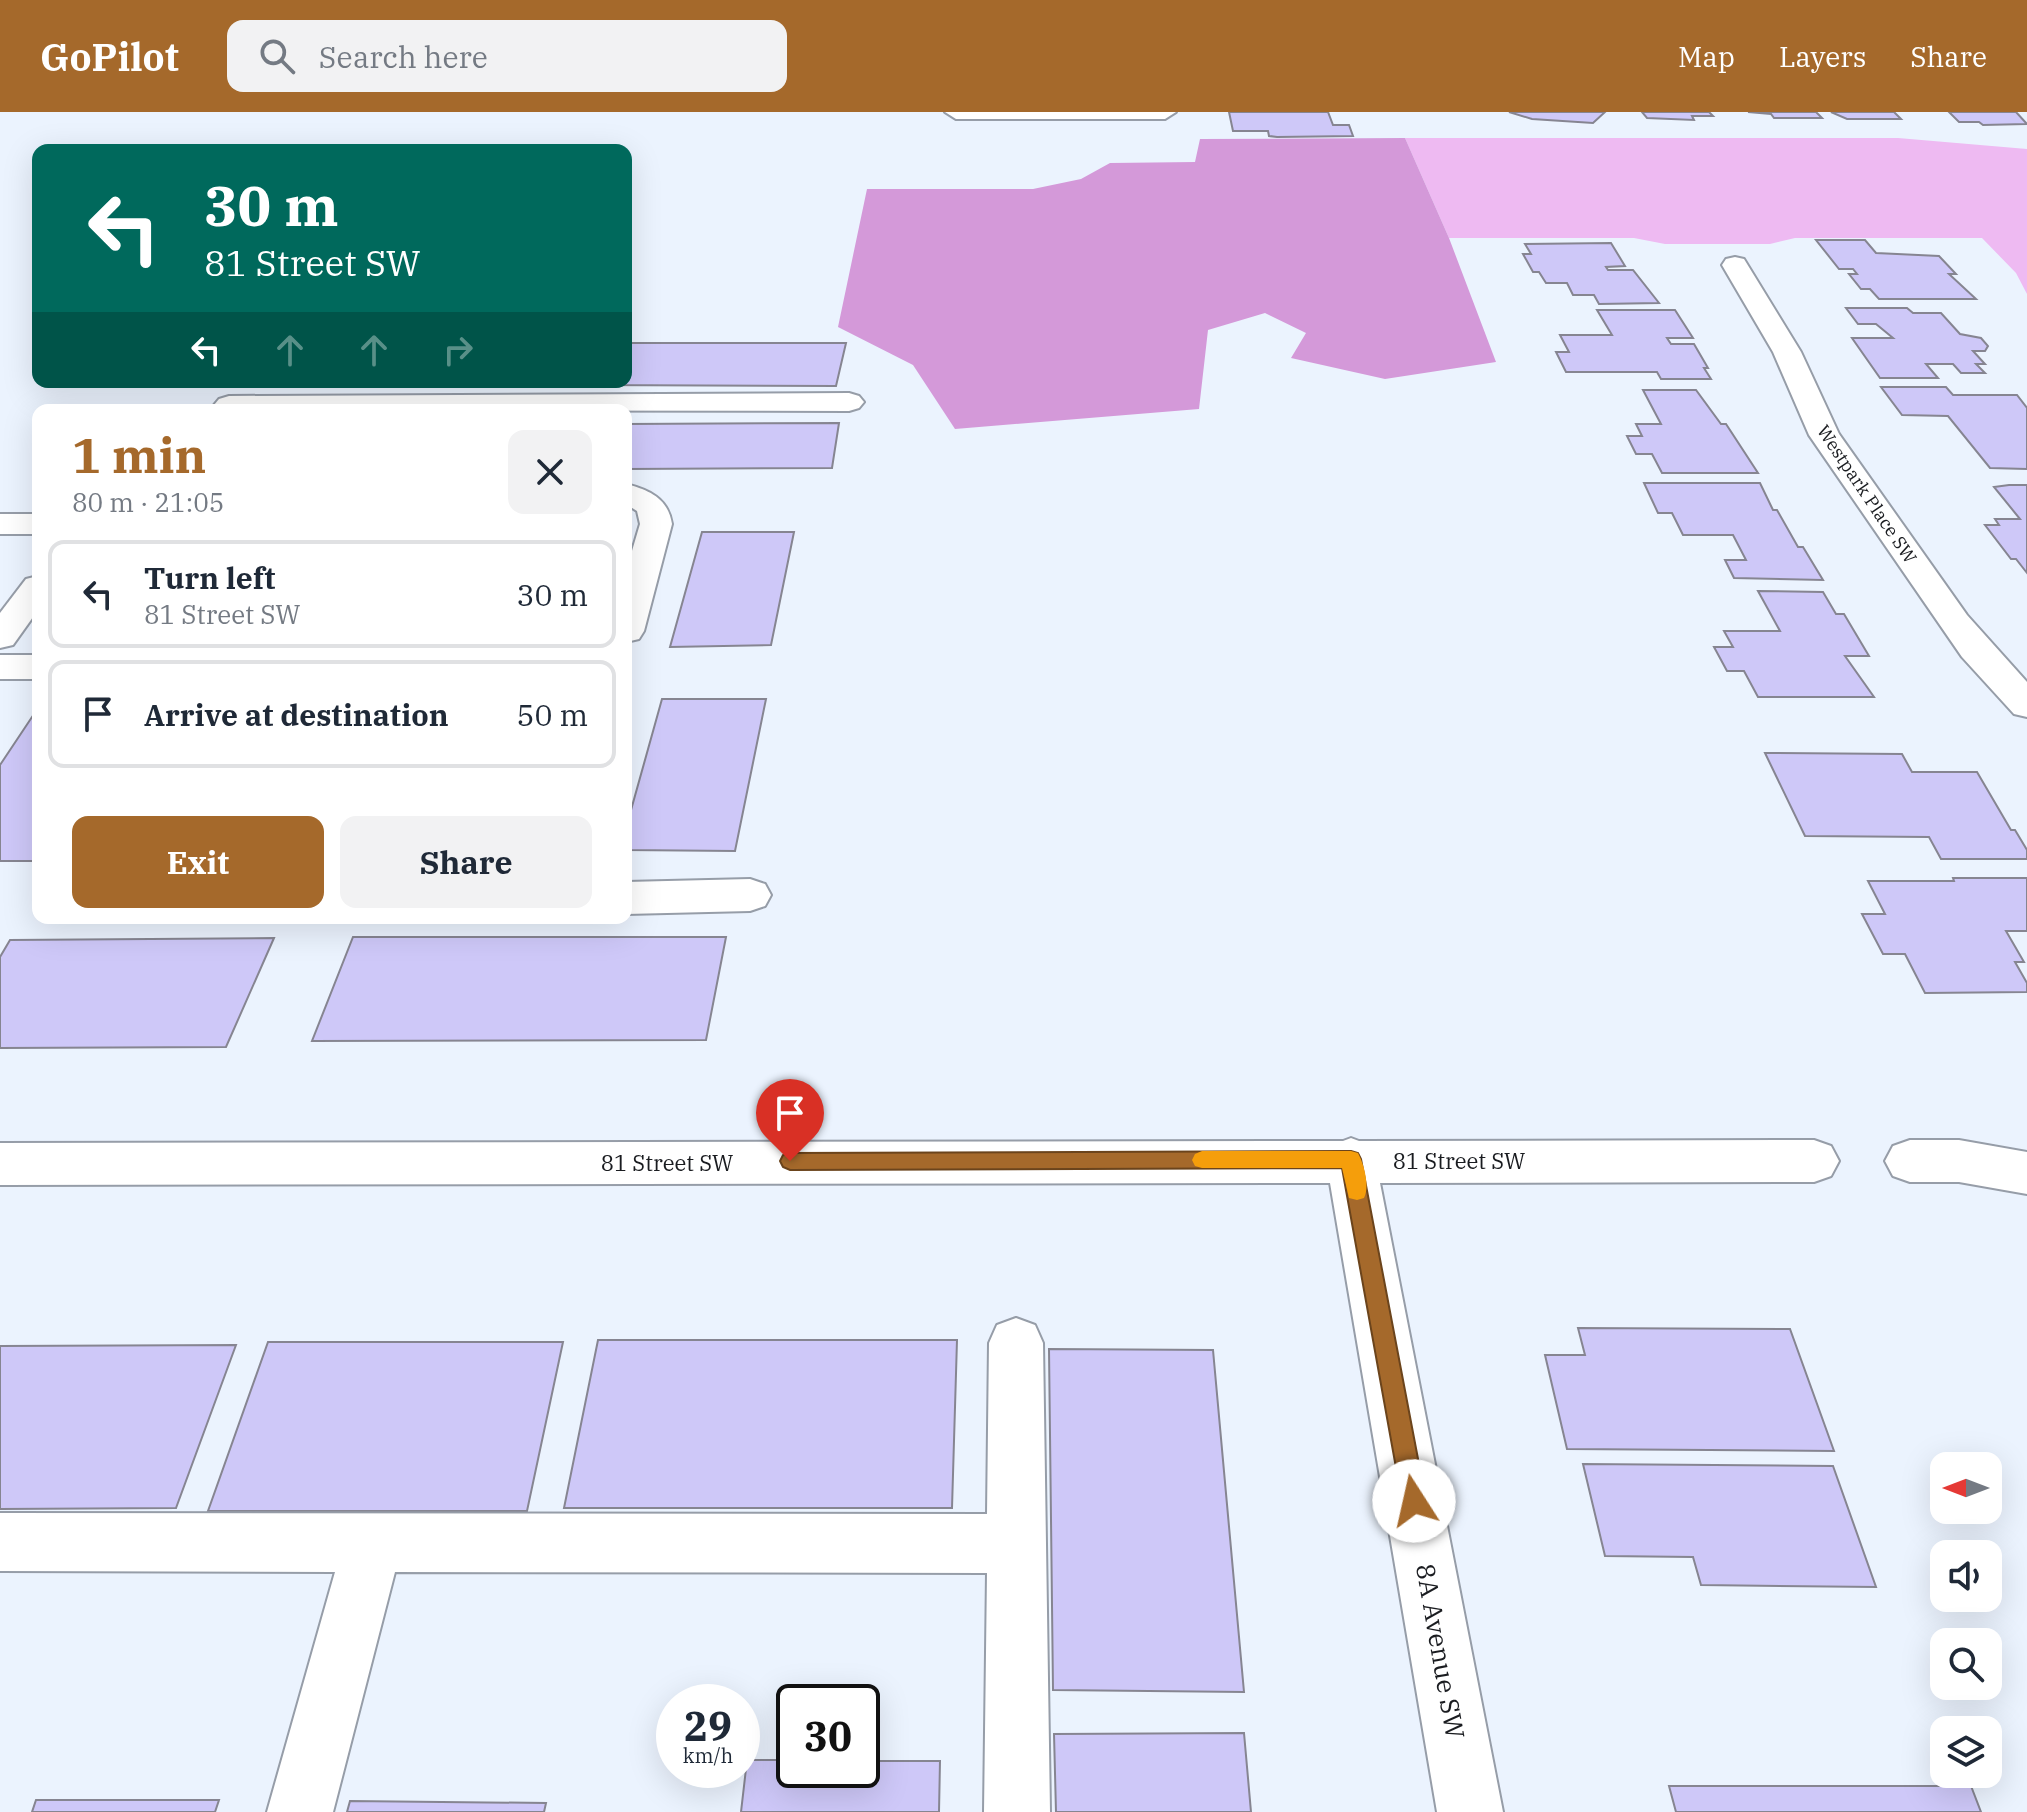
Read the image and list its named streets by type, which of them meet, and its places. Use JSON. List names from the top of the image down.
{
  "streets": {
    "street": ["Westpark Place SW", "81 Street SW", "8A Avenue SW"]
  },
  "crossings": [
    ["81 Street SW", "8A Avenue SW"]
  ],
  "north": "left",
  "page": {
    "header": "GoPilot",
    "search": "Search here",
    "nav": ["Map", "Layers", "Share"],
    "turn": ["30 m", "81 Street SW"],
    "heading": ["1 min", "80 m · 21:05"],
    "list": [
      {
        "name": "Turn left",
        "note": "81 Street SW",
        "value": "30 m"
      },
      {
        "name": "Arrive at destination",
        "value": "50 m"
      }
    ],
    "buttons": ["Exit", "Share"],
    "speed": "29 km/h",
    "limit": "30"
  }
}
